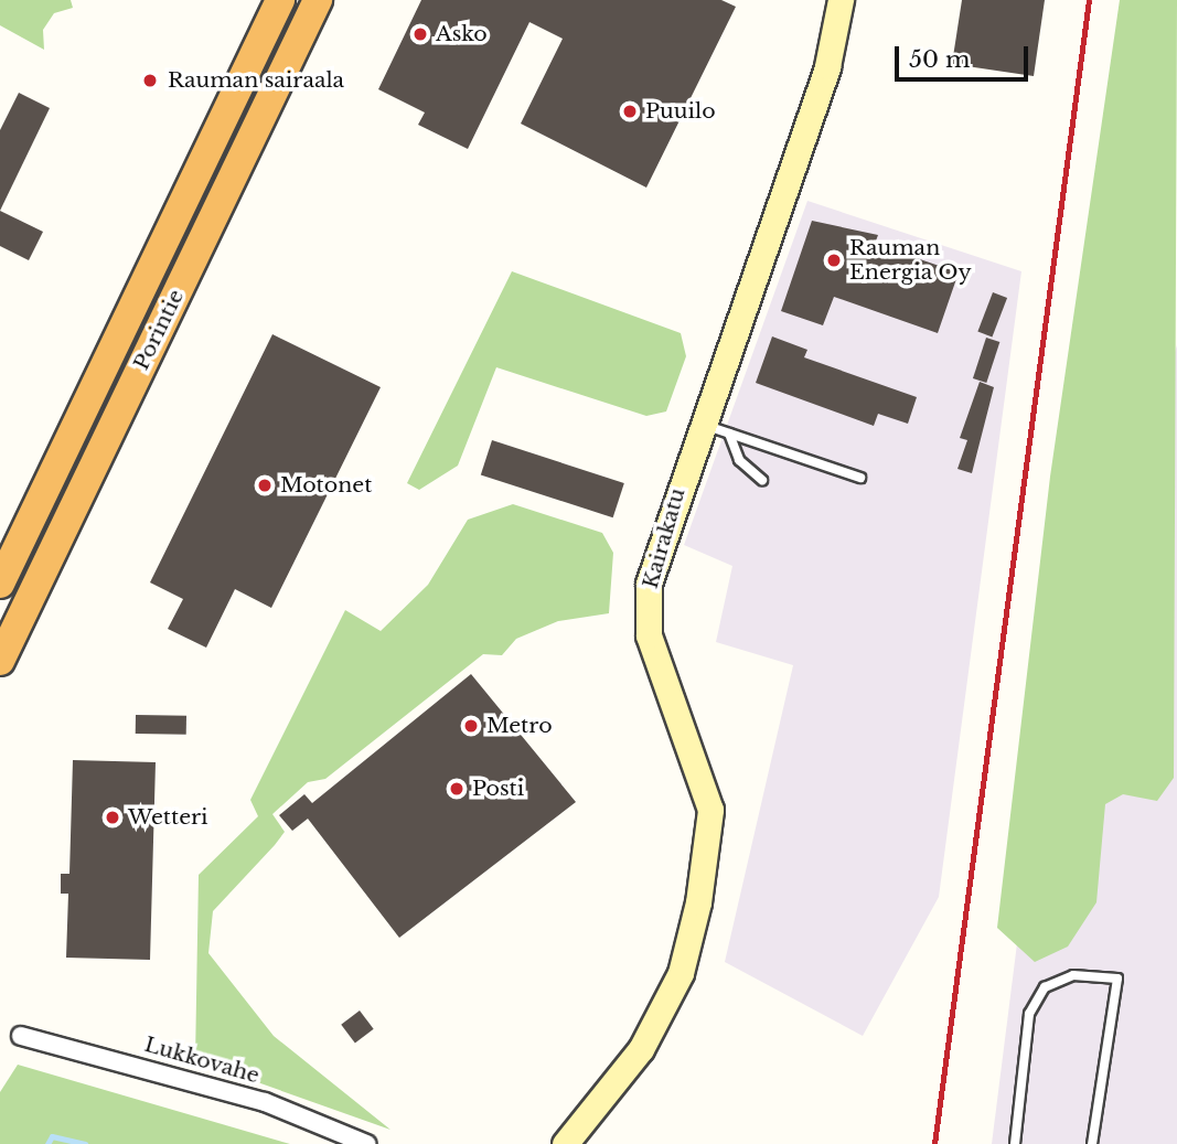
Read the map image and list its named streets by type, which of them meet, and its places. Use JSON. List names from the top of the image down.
{
  "streets": {
    "highway": ["Porintie"],
    "main road": ["Kairakatu"],
    "street": ["Lukkovahe"]
  },
  "places": [
    "Asko",
    "Rauman sairaala",
    "Puuilo",
    "Rauman Energia Oy",
    "Motonet",
    "Metro",
    "Posti",
    "Wetteri"
  ],
  "scale_bar": "50 m"
}
